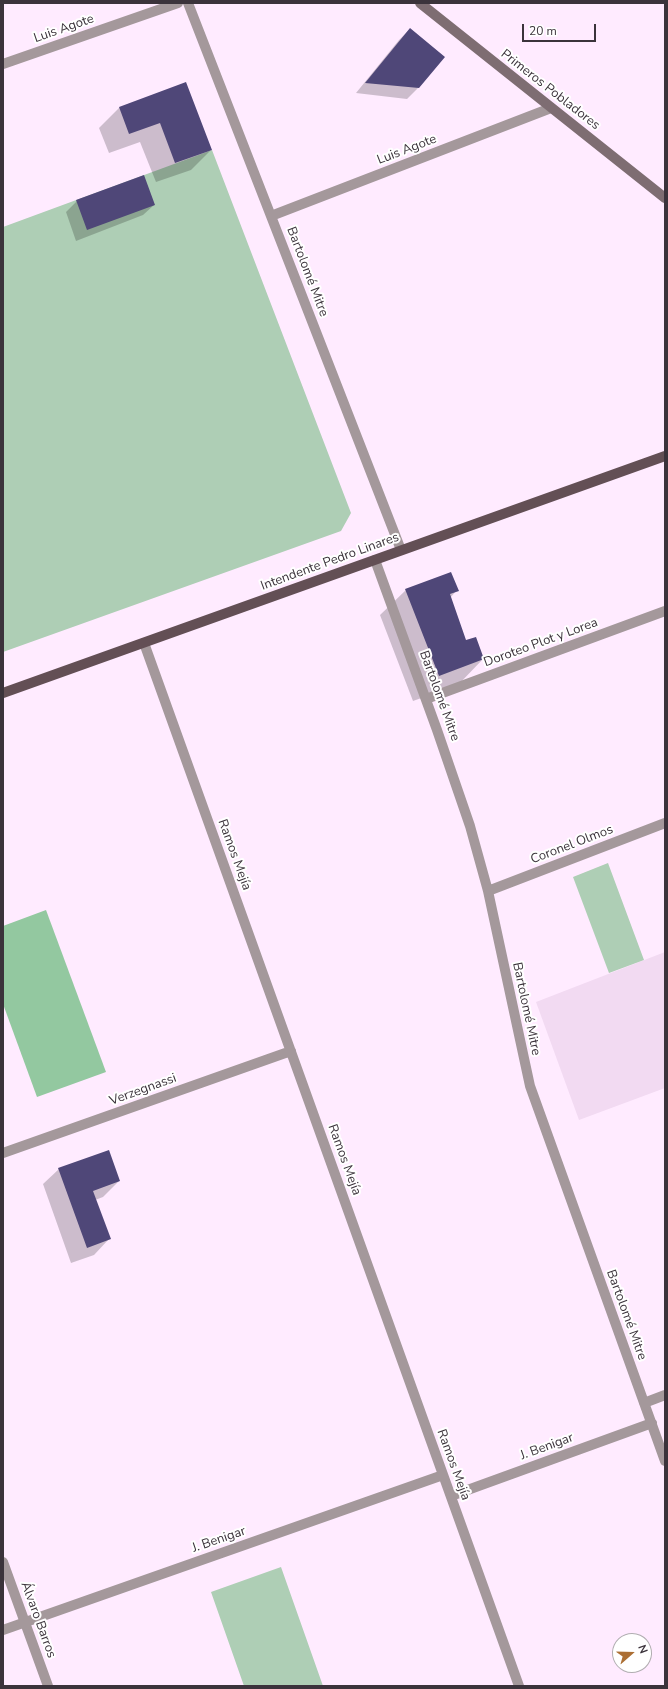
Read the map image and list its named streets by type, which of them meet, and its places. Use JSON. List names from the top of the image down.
{
  "streets": {
    "main road": ["Primeros Pobladores", "Intendente Pedro Linares"],
    "street": [
      "Luis Agote",
      "Bartolomé Mitre",
      "Doroteo Plot y Lorea",
      "Coronel Olmos",
      "Ramos Mejía",
      "Verzegnassi",
      "J. Benigar",
      "Álvaro Barros"
    ]
  },
  "crossings": [
    ["Luis Agote", "Primeros Pobladores"],
    ["Luis Agote", "Bartolomé Mitre"],
    ["Bartolomé Mitre", "Intendente Pedro Linares"],
    ["Bartolomé Mitre", "Doroteo Plot y Lorea"],
    ["Bartolomé Mitre", "Coronel Olmos"],
    ["Bartolomé Mitre", "J. Benigar"],
    ["Intendente Pedro Linares", "Ramos Mejía"],
    ["Ramos Mejía", "Verzegnassi"],
    ["Ramos Mejía", "J. Benigar"],
    ["J. Benigar", "Álvaro Barros"]
  ],
  "scale_bar": "20 m",
  "north": "right"
}
